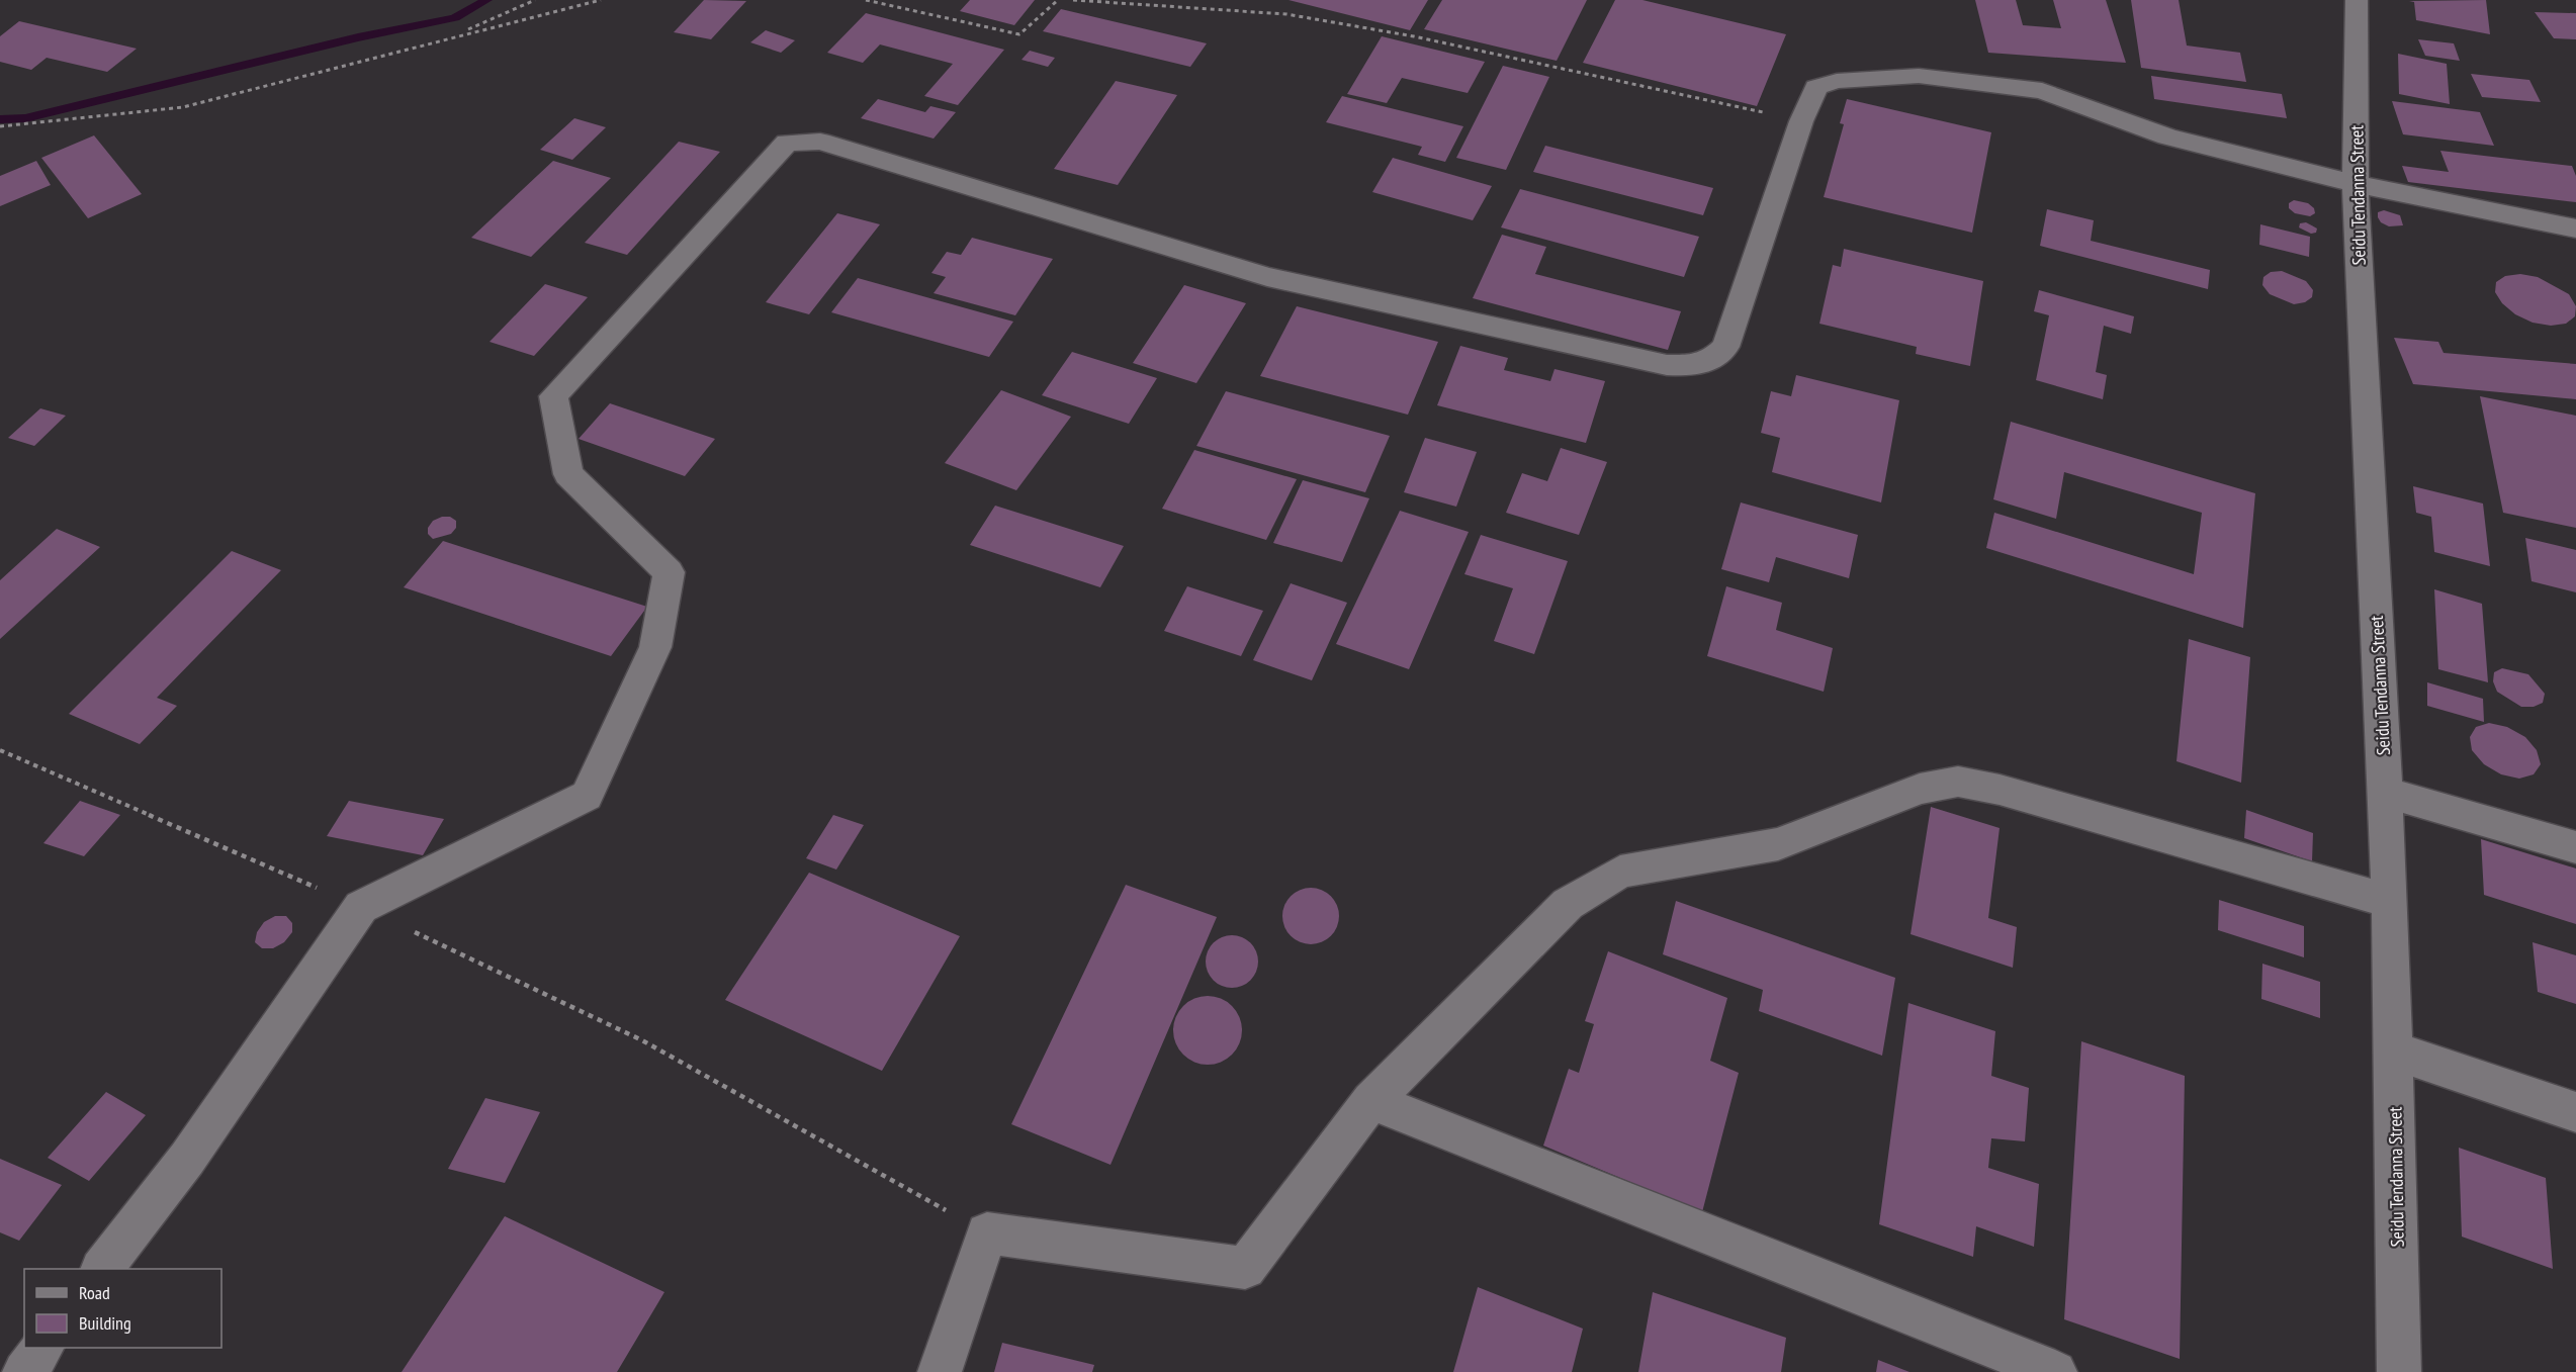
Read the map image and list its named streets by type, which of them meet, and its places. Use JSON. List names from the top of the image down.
{
  "streets": {
    "street": ["Seidu Tendanna Street"]
  },
  "legend": ["Road", "Building"]
}
